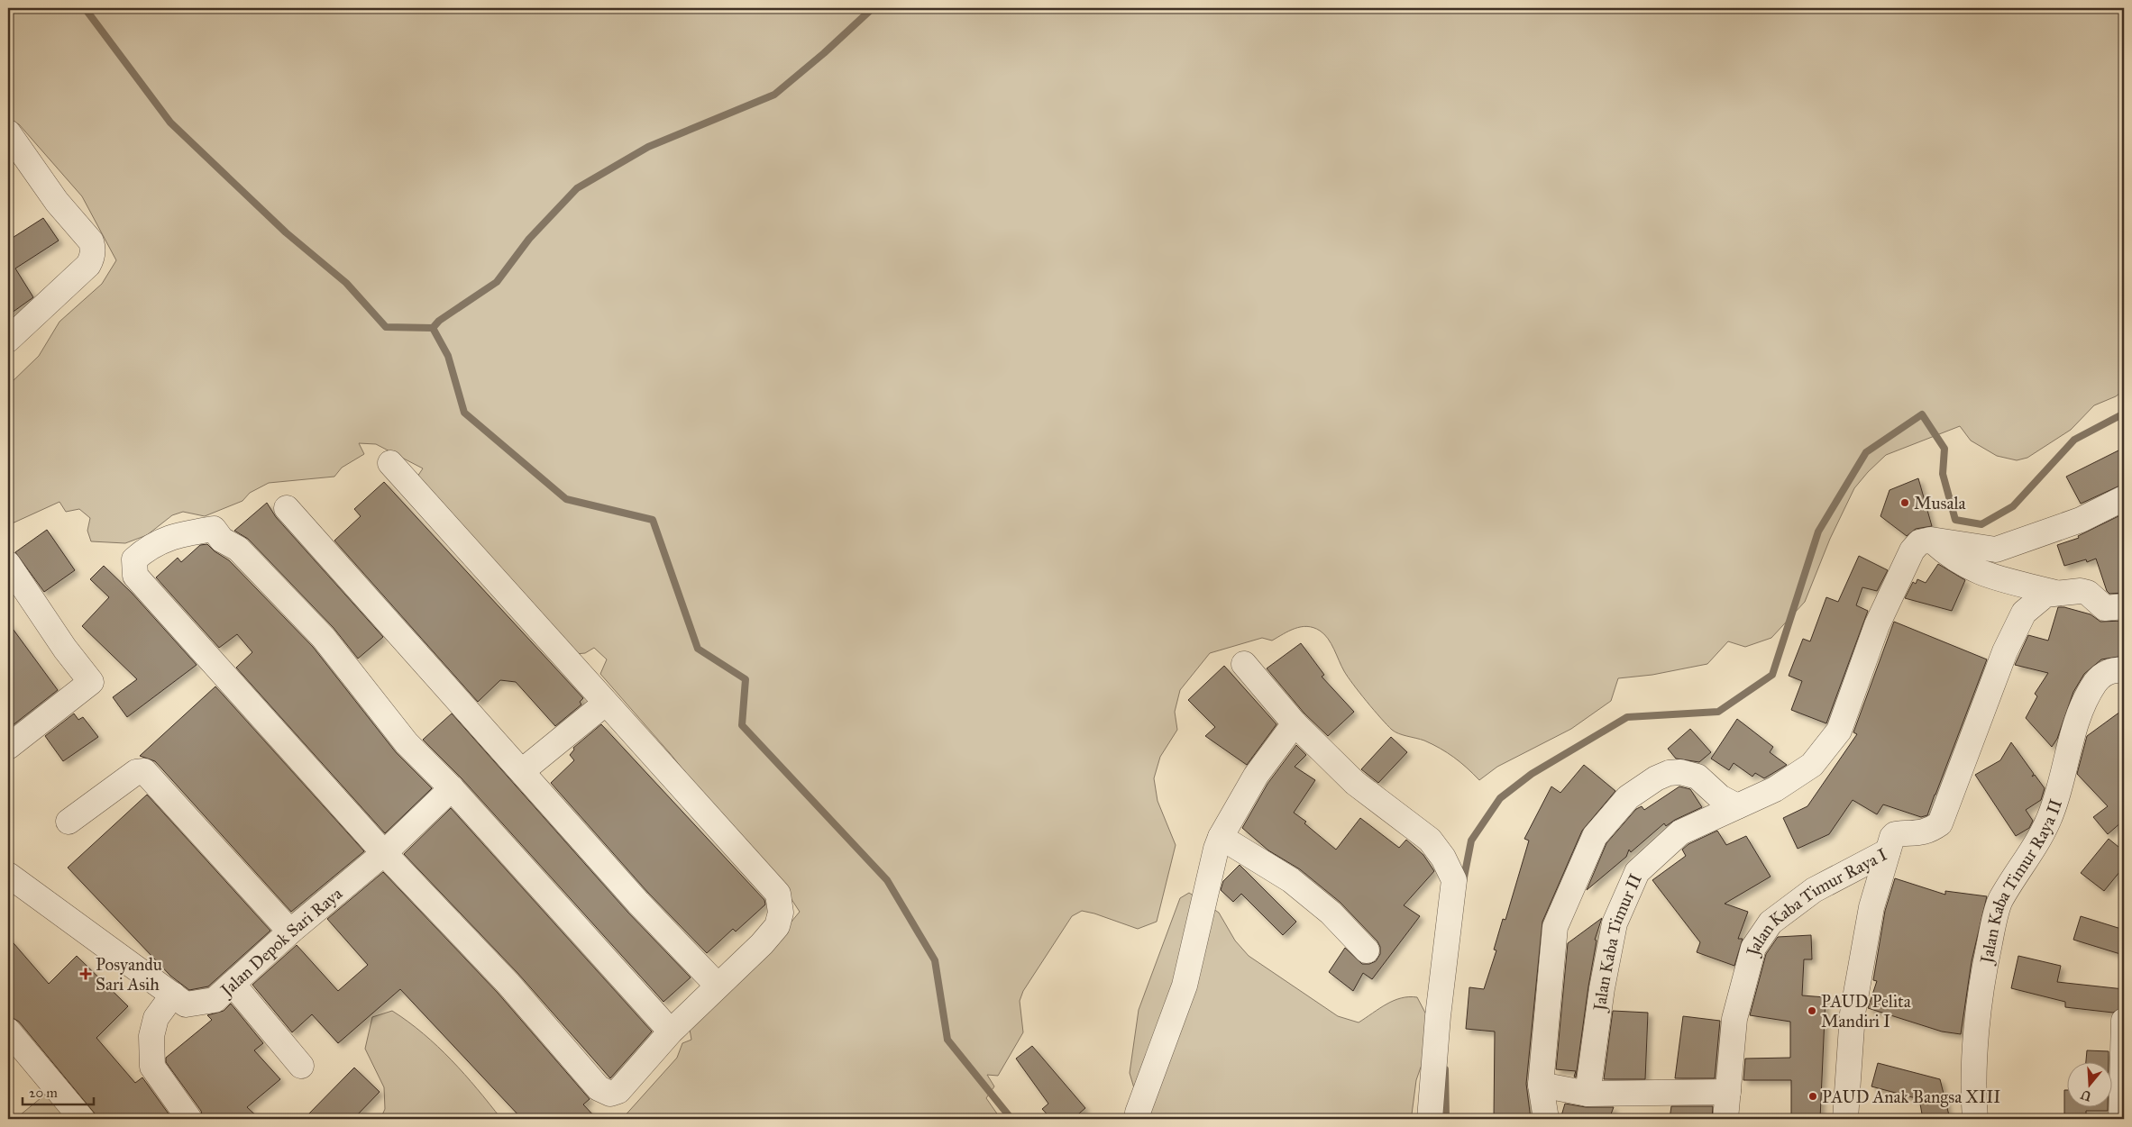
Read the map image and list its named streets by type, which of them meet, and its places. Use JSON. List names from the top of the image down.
{
  "streets": {
    "street": [
      "Jalan Kaba Timur Raya II",
      "Jalan Kaba Timur Raya I",
      "Jalan Depok Sari Raya",
      "Jalan Kaba Timur II"
    ]
  },
  "places": {
    "other": ["Musala", "PAUD Pelita Mandiri I", "PAUD Anak Bangsa XIII"],
    "health": ["Posyandu Sari Asih"]
  },
  "scale_bar": "20 m",
  "north": "bottom"
}
